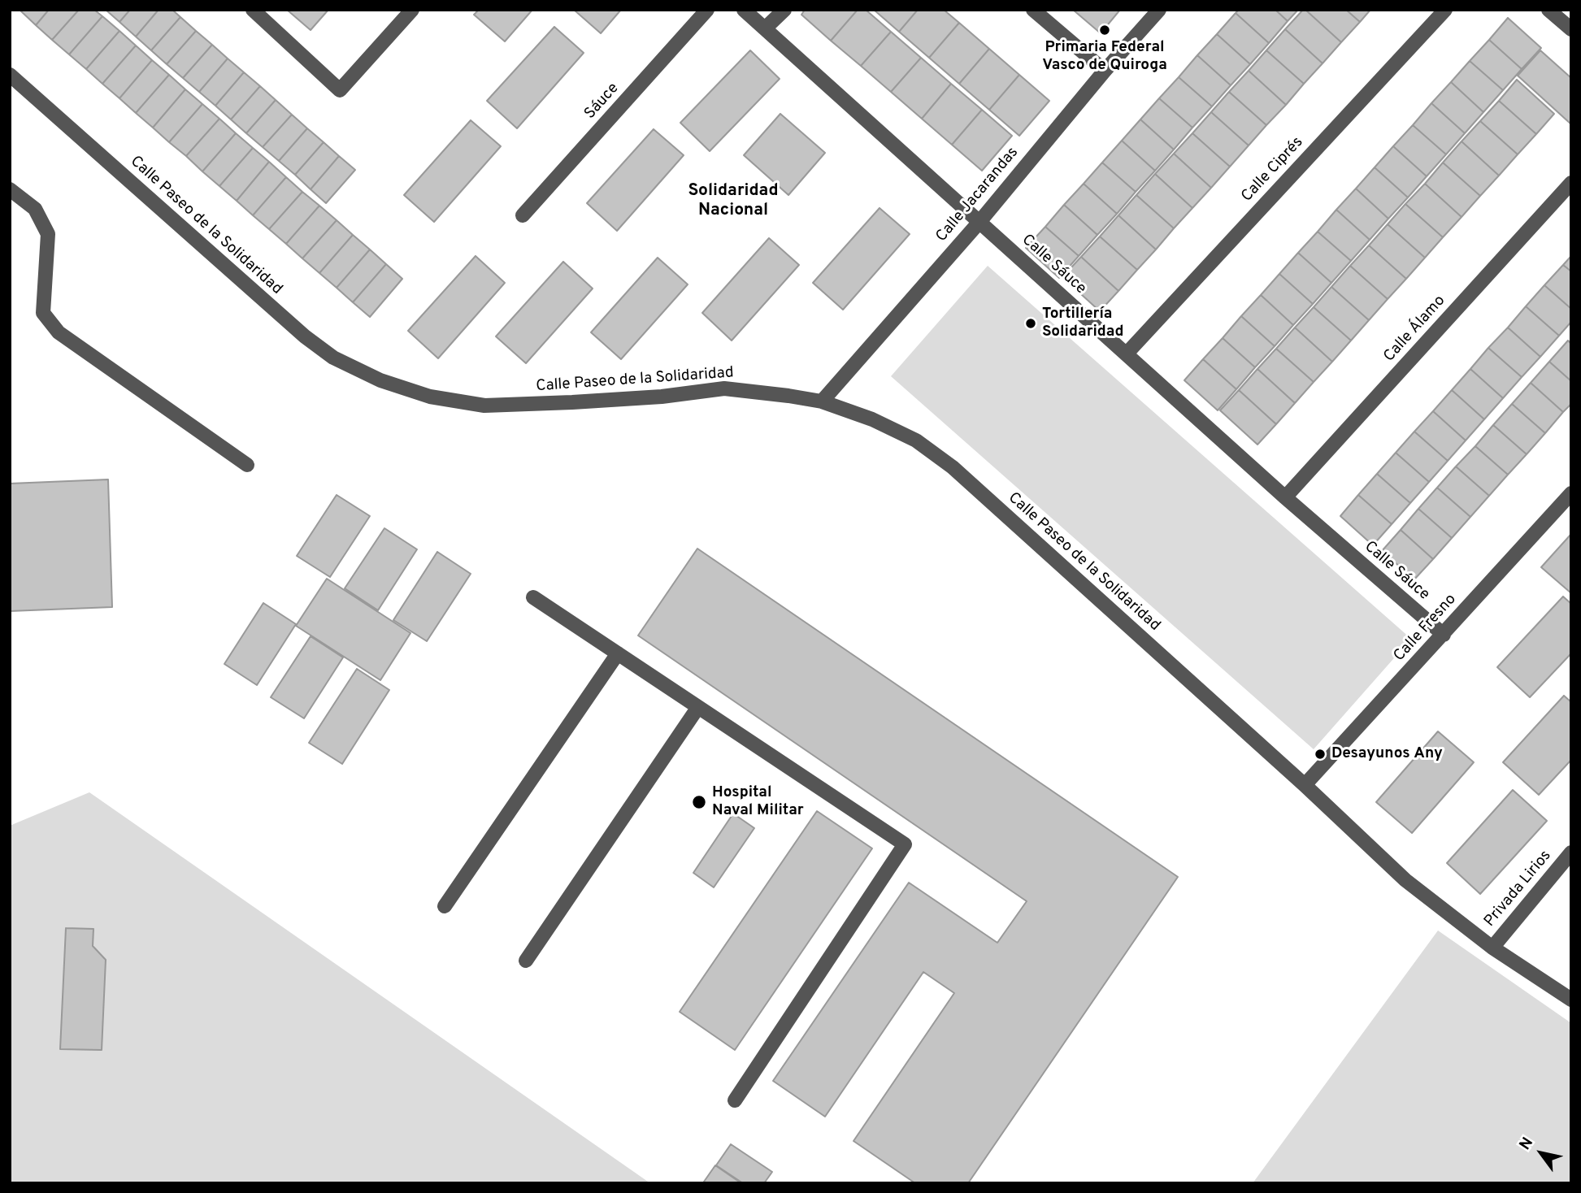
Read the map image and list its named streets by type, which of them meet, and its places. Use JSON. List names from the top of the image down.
{
  "streets": {
    "street": [
      "Sáuce",
      "Calle Ciprés",
      "Calle Jacarandas",
      "Calle Paseo de la Solidaridad",
      "Calle Sáuce",
      "Calle Álamo",
      "Calle Fresno",
      "Privada Lirios"
    ]
  },
  "crossings": [
    ["Calle Ciprés", "Calle Sáuce"],
    ["Calle Jacarandas", "Calle Paseo de la Solidaridad"],
    ["Calle Jacarandas", "Calle Sáuce"],
    ["Calle Paseo de la Solidaridad", "Calle Fresno"],
    ["Calle Paseo de la Solidaridad", "Privada Lirios"],
    ["Calle Sáuce", "Calle Álamo"],
    ["Calle Sáuce", "Calle Fresno"]
  ],
  "districts": ["Solidaridad Nacional"],
  "places": [
    "Primaria Federal Vasco de Quiroga",
    "Tortillería Solidaridad",
    "Desayunos Any",
    "Hospital Naval Militar"
  ],
  "north": "top left"
}
